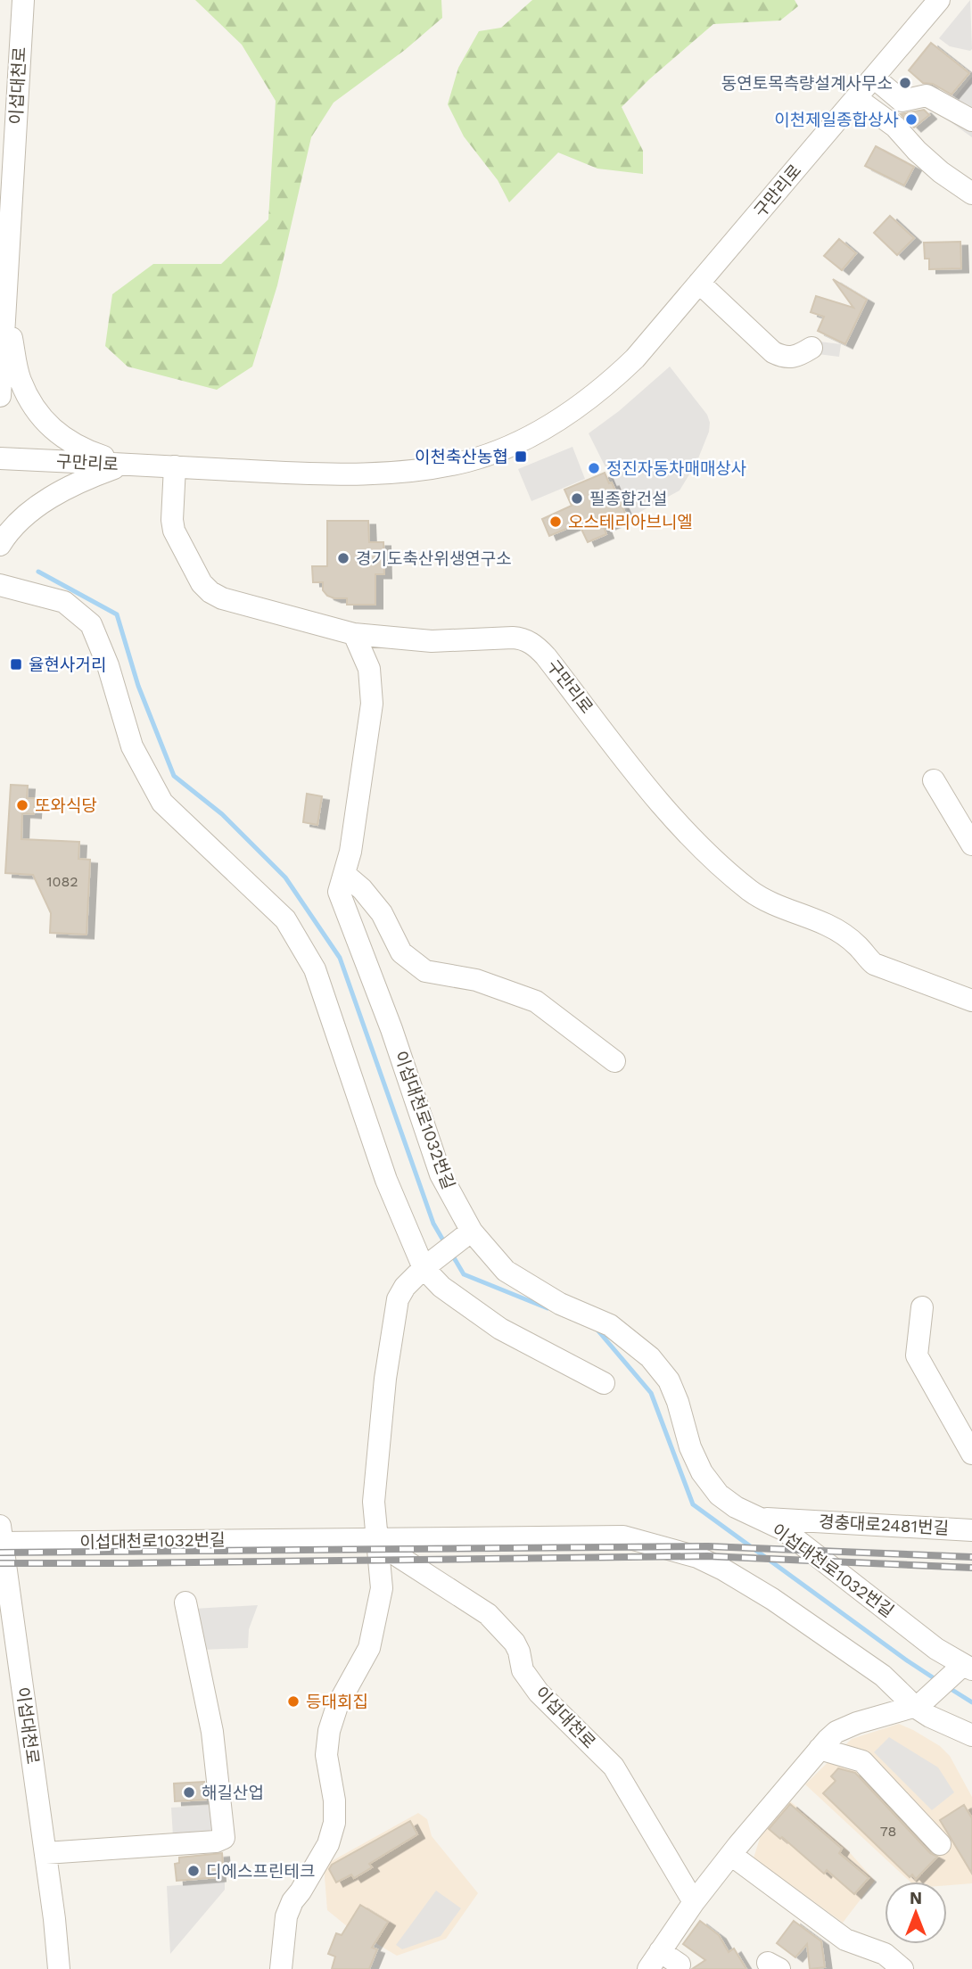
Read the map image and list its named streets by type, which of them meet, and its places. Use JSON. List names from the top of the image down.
{
  "streets": {
    "street": [
      "이섭대천로",
      "구만리로",
      "이섭대천로1032번길",
      "경충대로2481번길"
    ]
  },
  "crossings": [
    ["이섭대천로", "이섭대천로1032번길"],
    ["구만리로", "이섭대천로1032번길"],
    ["이섭대천로1032번길", "경충대로2481번길"]
  ],
  "places": {
    "other": [
      "동연토목측량설계사무소",
      "이천제일종합상사",
      "정진자동차매매상사",
      "필종합건설",
      "오스테리아브니엘",
      "경기도축산위생연구소",
      "또와식당",
      "등대회집",
      "해길산업",
      "디에스프린테크"
    ],
    "transit": ["이천축산농협", "율현사거리"]
  },
  "house_numbers": ["1082", "78"],
  "north": "top"
}
